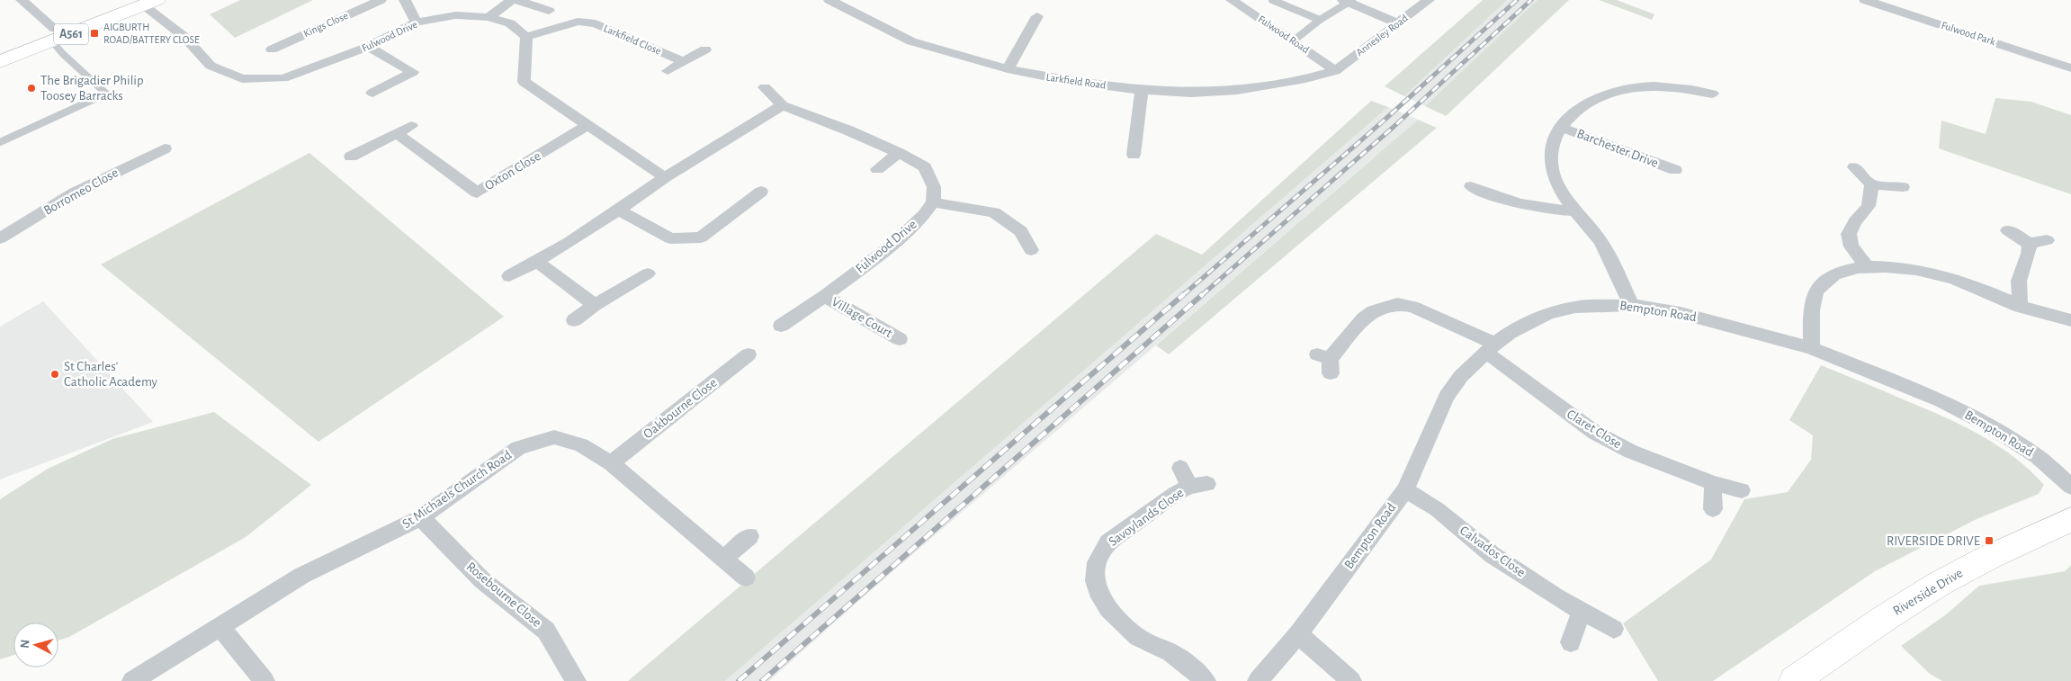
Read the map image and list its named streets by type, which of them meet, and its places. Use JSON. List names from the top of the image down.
{
  "streets": {
    "main road": ["A561", "Riverside Drive"],
    "street": [
      "Kings Close",
      "Fulwood Park",
      "Fulwood Road",
      "Annesley Road",
      "Fulwood Drive",
      "Larkfield Close",
      "Larkfield Road",
      "Barchester Drive",
      "Oxton Close",
      "Borromeo Close",
      "Bempton Road",
      "Village Court",
      "Oakbourne Close",
      "Claret Close",
      "St Michaels Church Road",
      "Savoylands Close",
      "Calvados Close",
      "Rosebourne Close"
    ]
  },
  "crossings": [
    ["A561", "Fulwood Drive"],
    ["Fulwood Road", "Annesley Road"],
    ["Fulwood Road", "Larkfield Road"],
    ["Annesley Road", "Larkfield Road"],
    ["Fulwood Drive", "Larkfield Close"],
    ["Fulwood Drive", "Village Court"],
    ["Barchester Drive", "Bempton Road"],
    ["Bempton Road", "Claret Close"],
    ["Bempton Road", "Calvados Close"],
    ["Oakbourne Close", "St Michaels Church Road"],
    ["St Michaels Church Road", "Rosebourne Close"]
  ],
  "places": {
    "transit": ["AIGBURTH ROAD/BATTERY CLOSE", "RIVERSIDE DRIVE"],
    "other": ["The Brigadier Philip Toosey Barracks", "St Charles' Catholic Academy"]
  },
  "north": "left"
}
